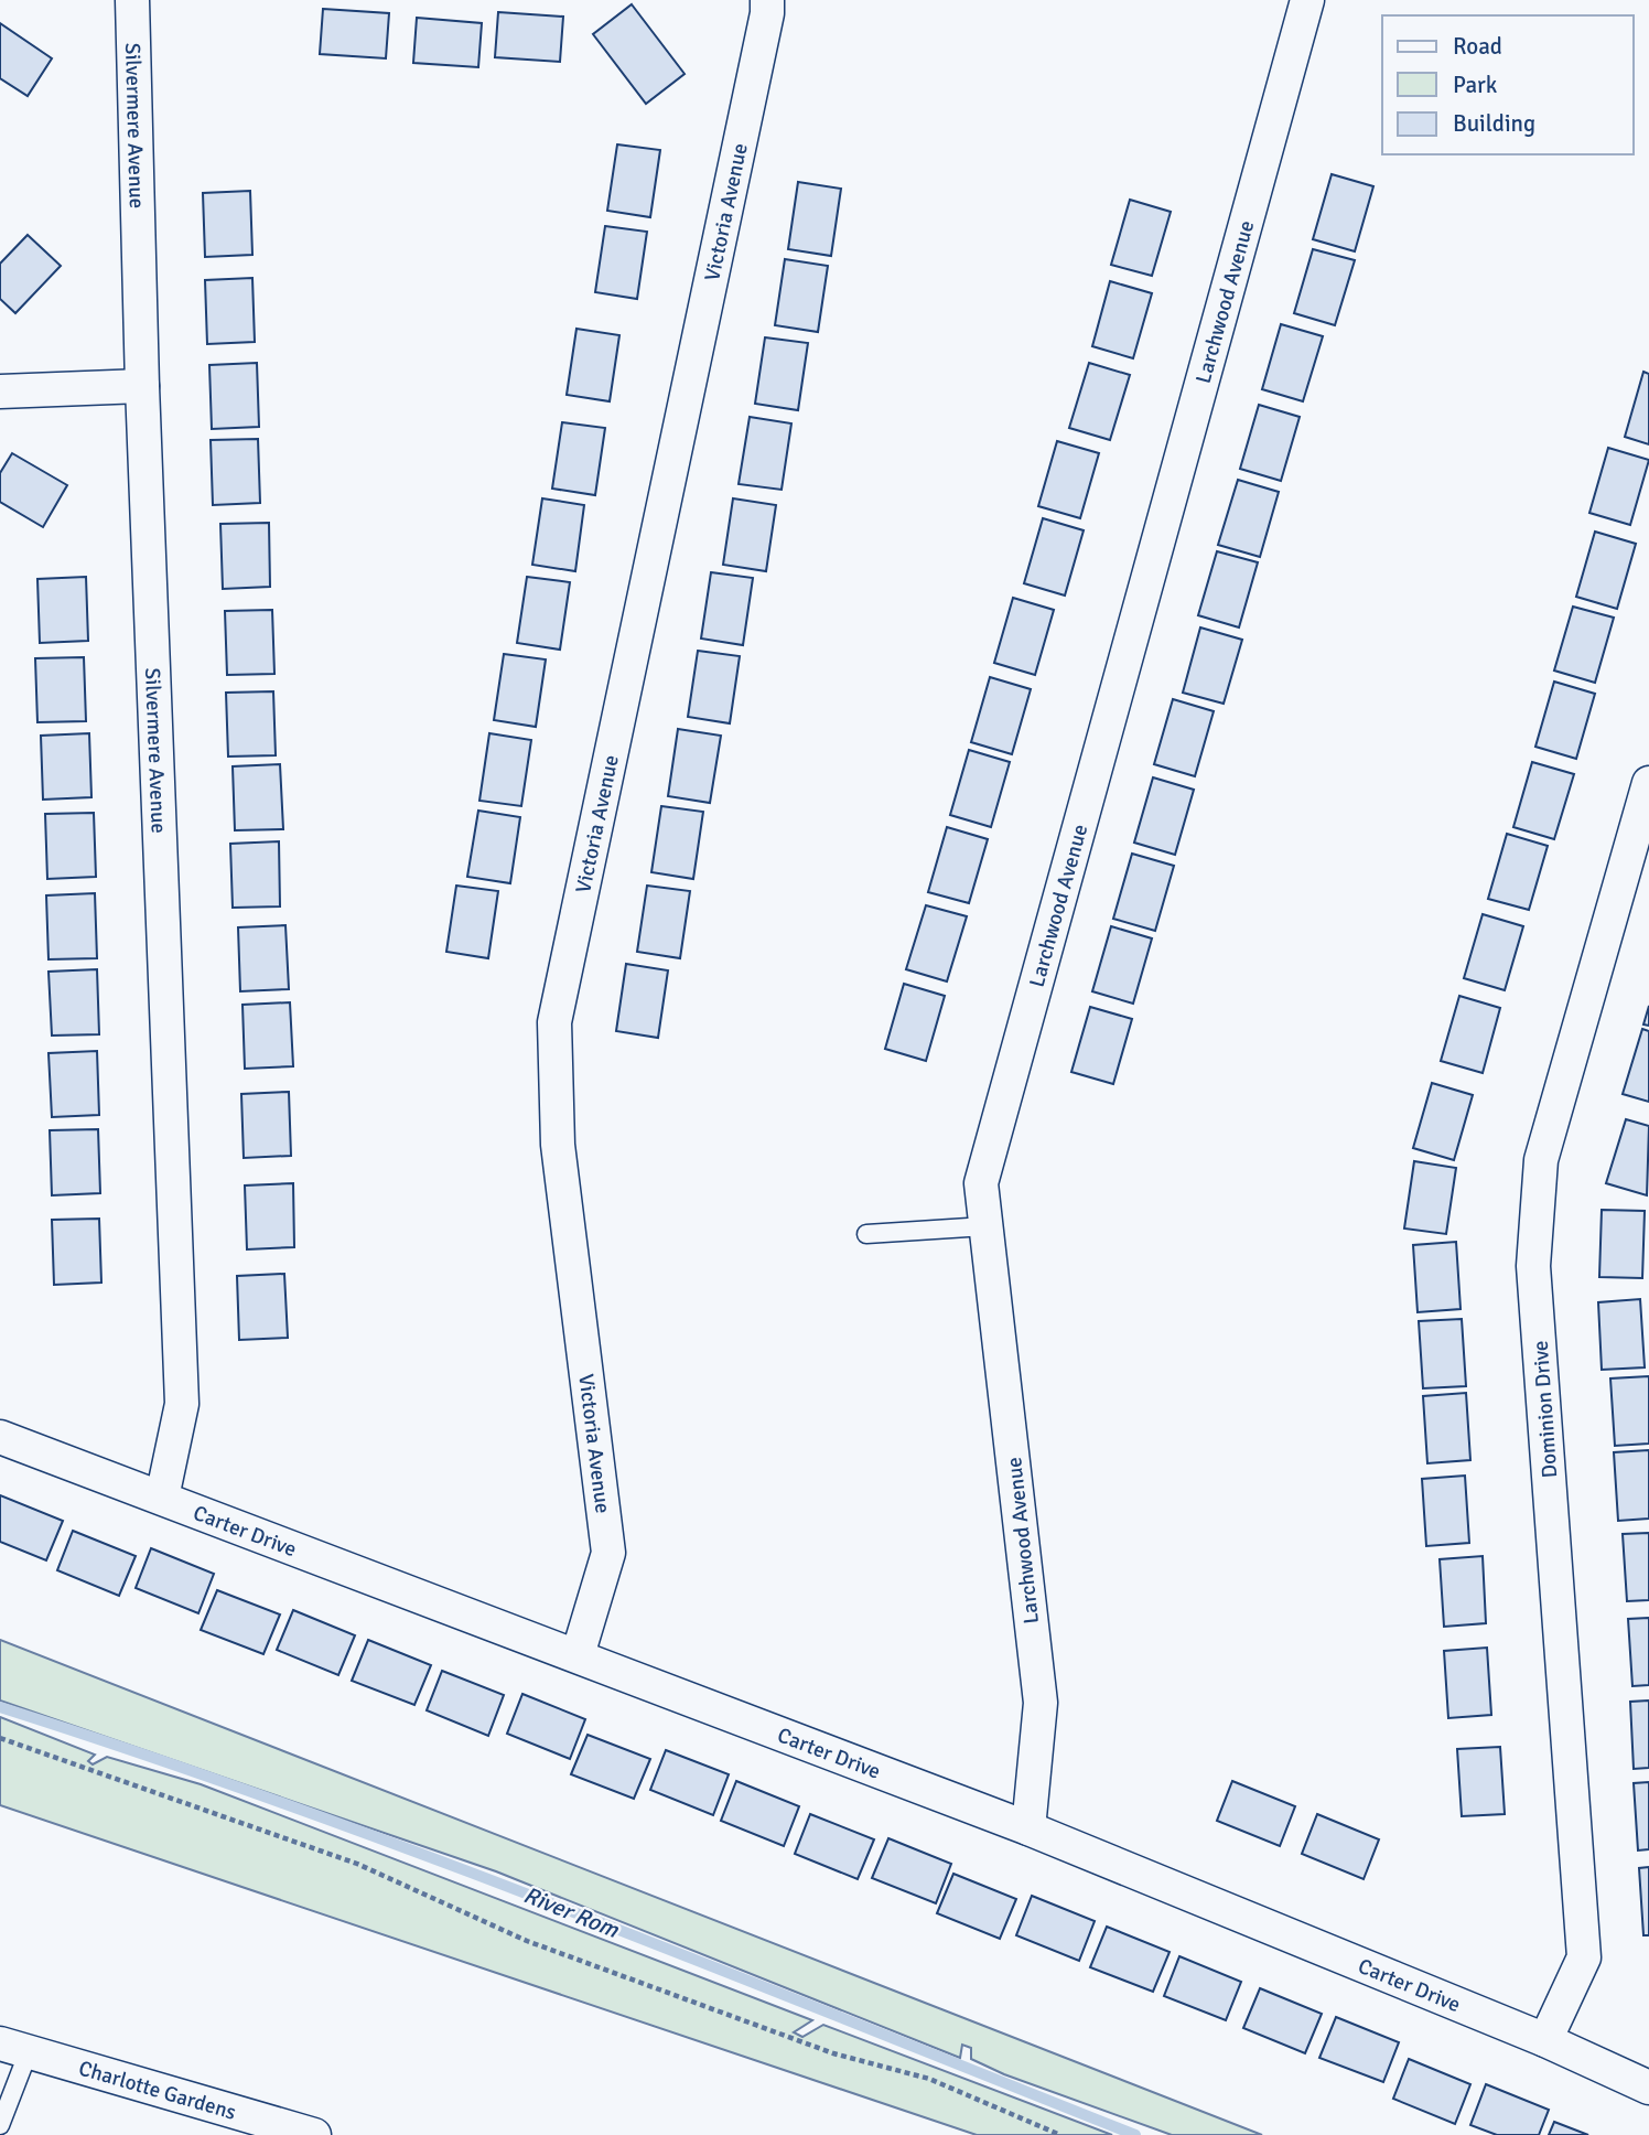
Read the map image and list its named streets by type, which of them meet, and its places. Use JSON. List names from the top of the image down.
{
  "streets": {
    "street": [
      "Silvermere Avenue",
      "Victoria Avenue",
      "Larchwood Avenue",
      "Dominion Drive",
      "Carter Drive",
      "Charlotte Gardens"
    ]
  },
  "crossings": [
    ["Silvermere Avenue", "Carter Drive"],
    ["Victoria Avenue", "Carter Drive"],
    ["Larchwood Avenue", "Carter Drive"],
    ["Dominion Drive", "Carter Drive"]
  ],
  "water": ["River Rom"],
  "legend": ["Road", "Park", "Building"]
}
